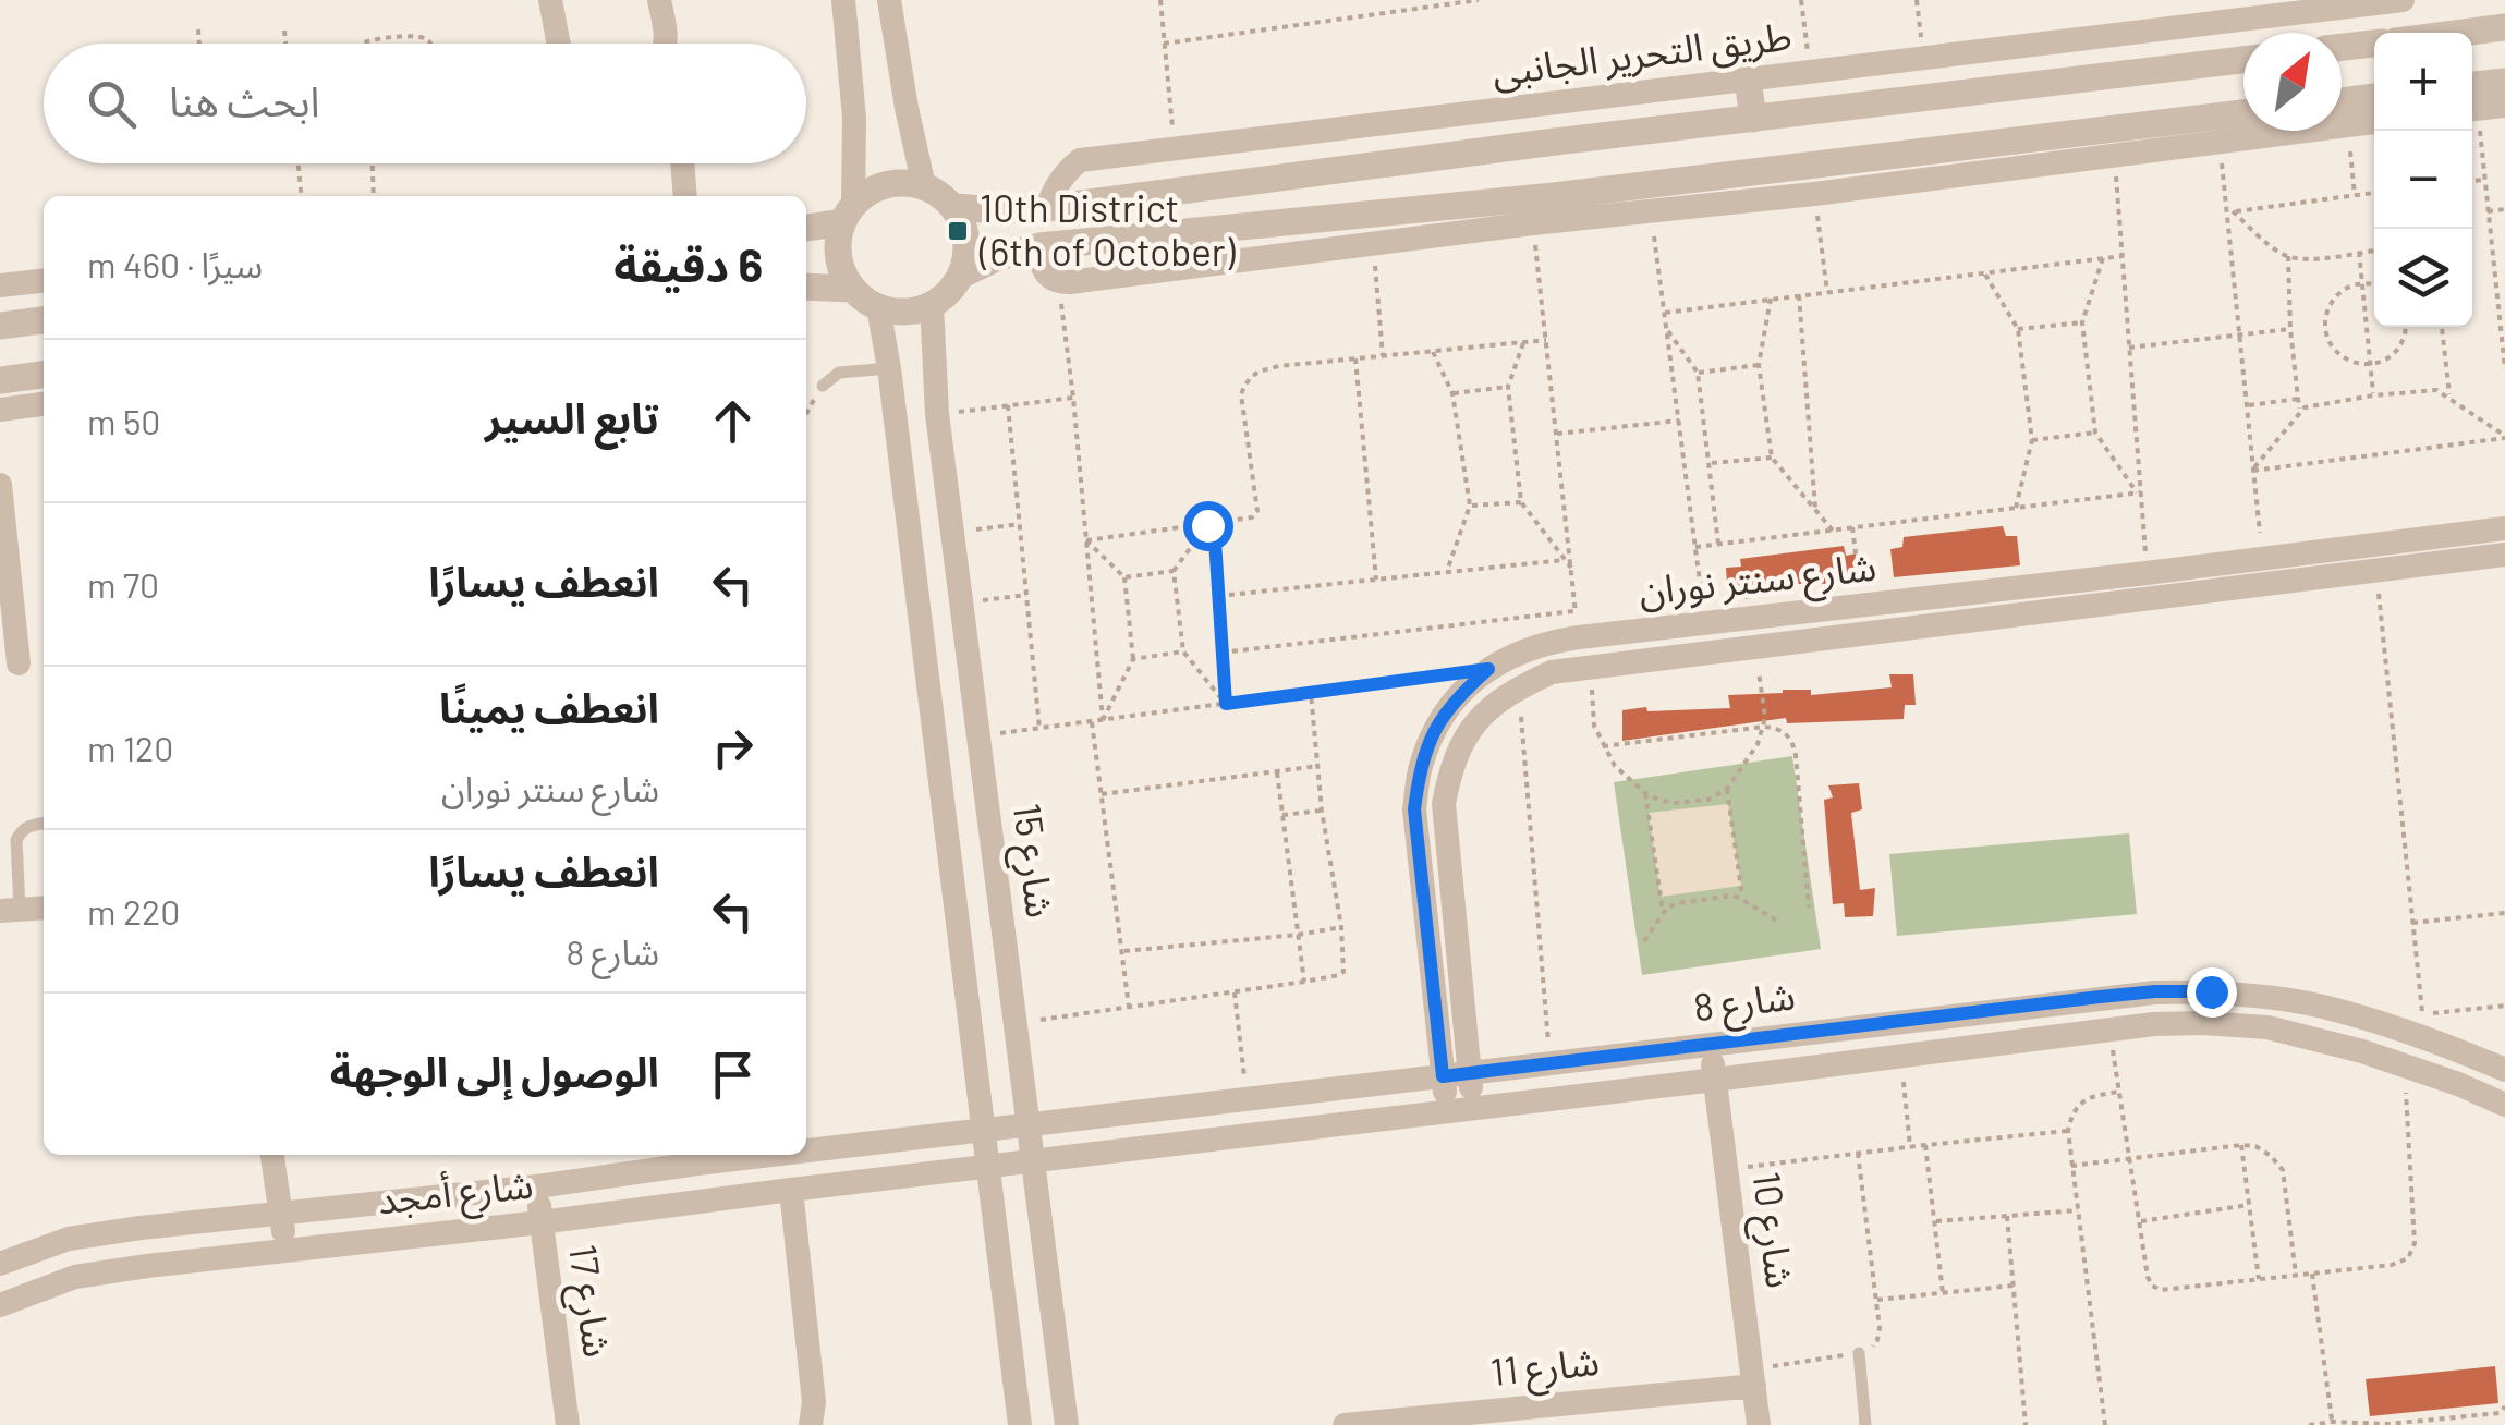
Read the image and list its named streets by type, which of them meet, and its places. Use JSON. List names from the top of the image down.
{
  "streets": {
    "street": [
      "طريق التحرير الجانبى",
      "شارع سنتر نوران",
      "شارع 15",
      "شارع 8",
      "شارع أمجد",
      "شارع 10",
      "شارع 17",
      "شارع 11"
    ]
  },
  "crossings": [
    ["شارع سنتر نوران", "شارع 8"],
    ["شارع 15", "شارع 8"],
    ["شارع 8", "شارع أمجد"],
    ["شارع 8", "شارع 10"],
    ["شارع أمجد", "شارع 17"],
    ["شارع 10", "شارع 11"]
  ],
  "places": {
    "transit": ["10th District (6th of October)"]
  },
  "north": "top right",
  "page": {
    "map_buttons": ["+", "−"],
    "search": "ابحث هنا",
    "heading": ["6 دقيقة", "سيرًا · 460 m"],
    "list": [
      ["تابع السير", "50 m"],
      ["انعطف يسارًا", "70 m"],
      ["انعطف يمينًا", "شارع سنتر نوران", "120 m"],
      ["انعطف يسارًا", "شارع 8", "220 m"],
      "الوصول إلى الوجهة"
    ]
  }
}
